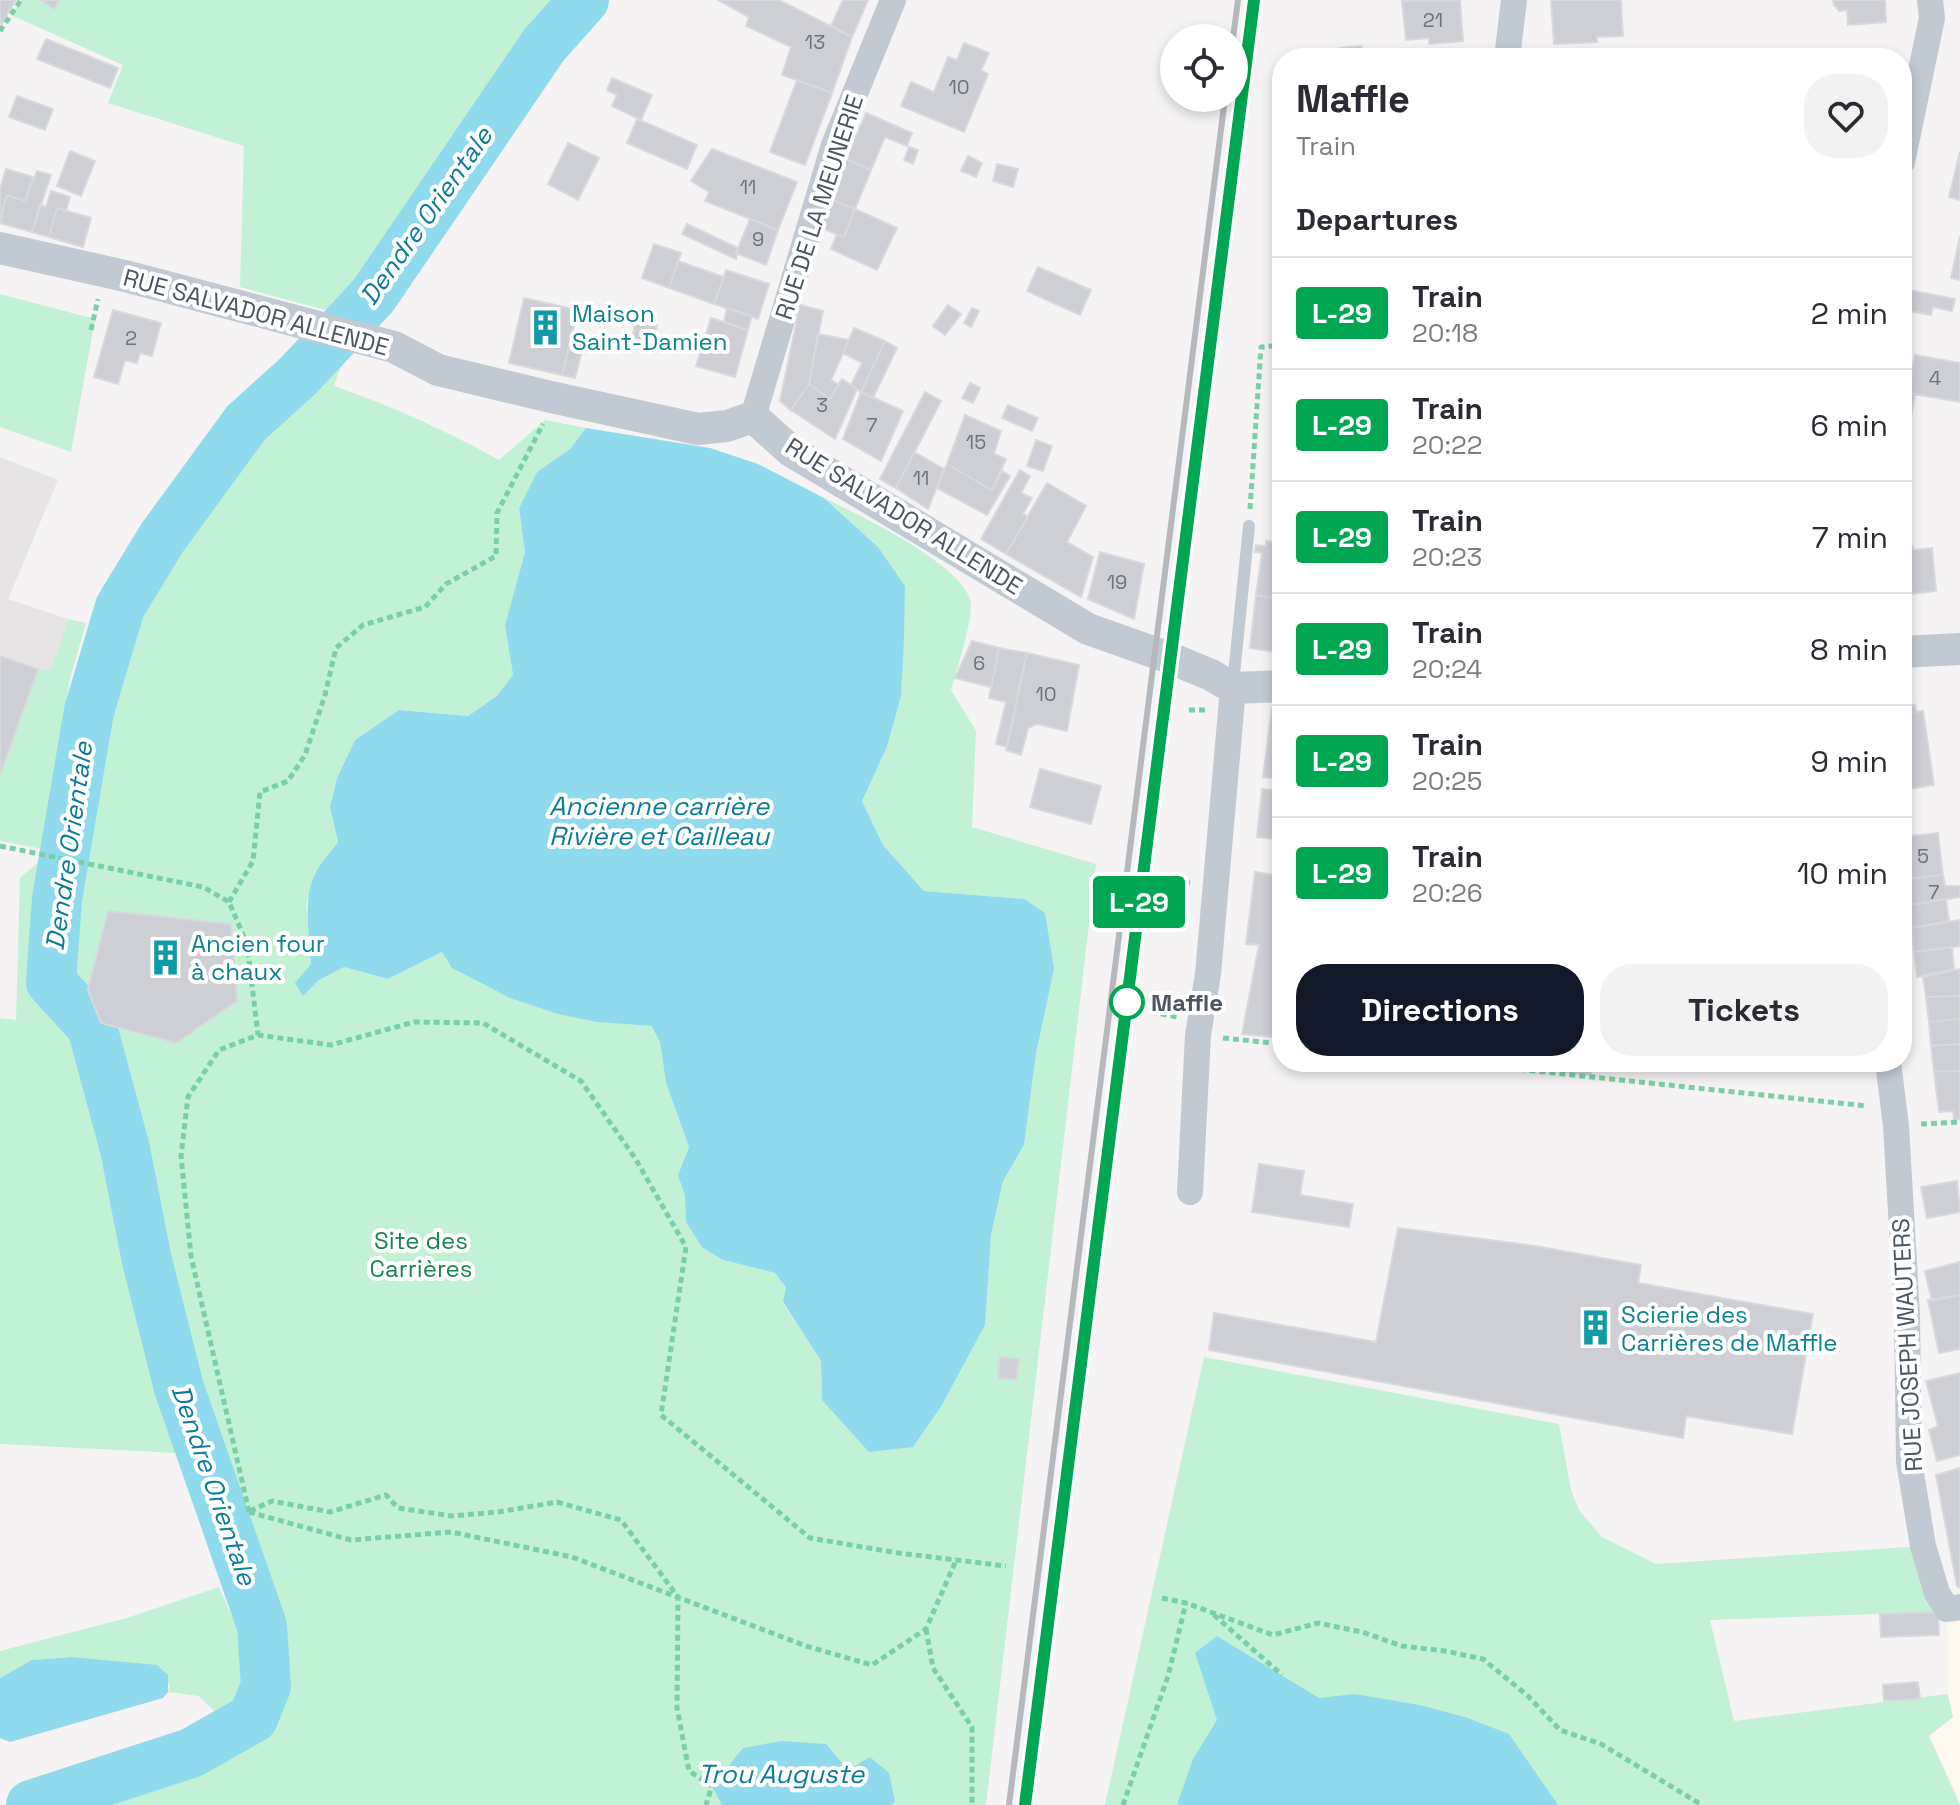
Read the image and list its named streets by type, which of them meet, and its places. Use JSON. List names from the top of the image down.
{
  "streets": {
    "street": ["RUE DE LA MEUNERIE", "RUE SALVADOR ALLENDE", "RUE JOSEPH WAUTERS"]
  },
  "crossings": [
    ["RUE DE LA MEUNERIE", "RUE SALVADOR ALLENDE"]
  ],
  "water": ["Dendre Orientale", "Ancienne carrière Rivière et Cailleau", "Trou Auguste"],
  "parks": ["Site des Carrières"],
  "places": {
    "building": ["Maison Saint-Damien", "Ancien four à chaux", "Scierie des Carrières de Maffle"],
    "other": ["Maffle"]
  },
  "house_numbers": [
    "21",
    "13",
    "10",
    "11",
    "9",
    "2",
    "4",
    "3",
    "7",
    "15",
    "11",
    "19",
    "6",
    "10",
    "5",
    "7"
  ],
  "page": {
    "on_map": "L-29",
    "heading": [
      ["Maffle", "Train"],
      "Departures"
    ],
    "list": [
      {
        "mark": "L-29",
        "name": "Train",
        "note": "20:18",
        "value": "2 min"
      },
      {
        "mark": "L-29",
        "name": "Train",
        "note": "20:22",
        "value": "6 min"
      },
      {
        "mark": "L-29",
        "name": "Train",
        "note": "20:23",
        "value": "7 min"
      },
      {
        "mark": "L-29",
        "name": "Train",
        "note": "20:24",
        "value": "8 min"
      },
      {
        "mark": "L-29",
        "name": "Train",
        "note": "20:25",
        "value": "9 min"
      },
      {
        "mark": "L-29",
        "name": "Train",
        "note": "20:26",
        "value": "10 min"
      }
    ],
    "buttons": ["Directions", "Tickets"]
  }
}
